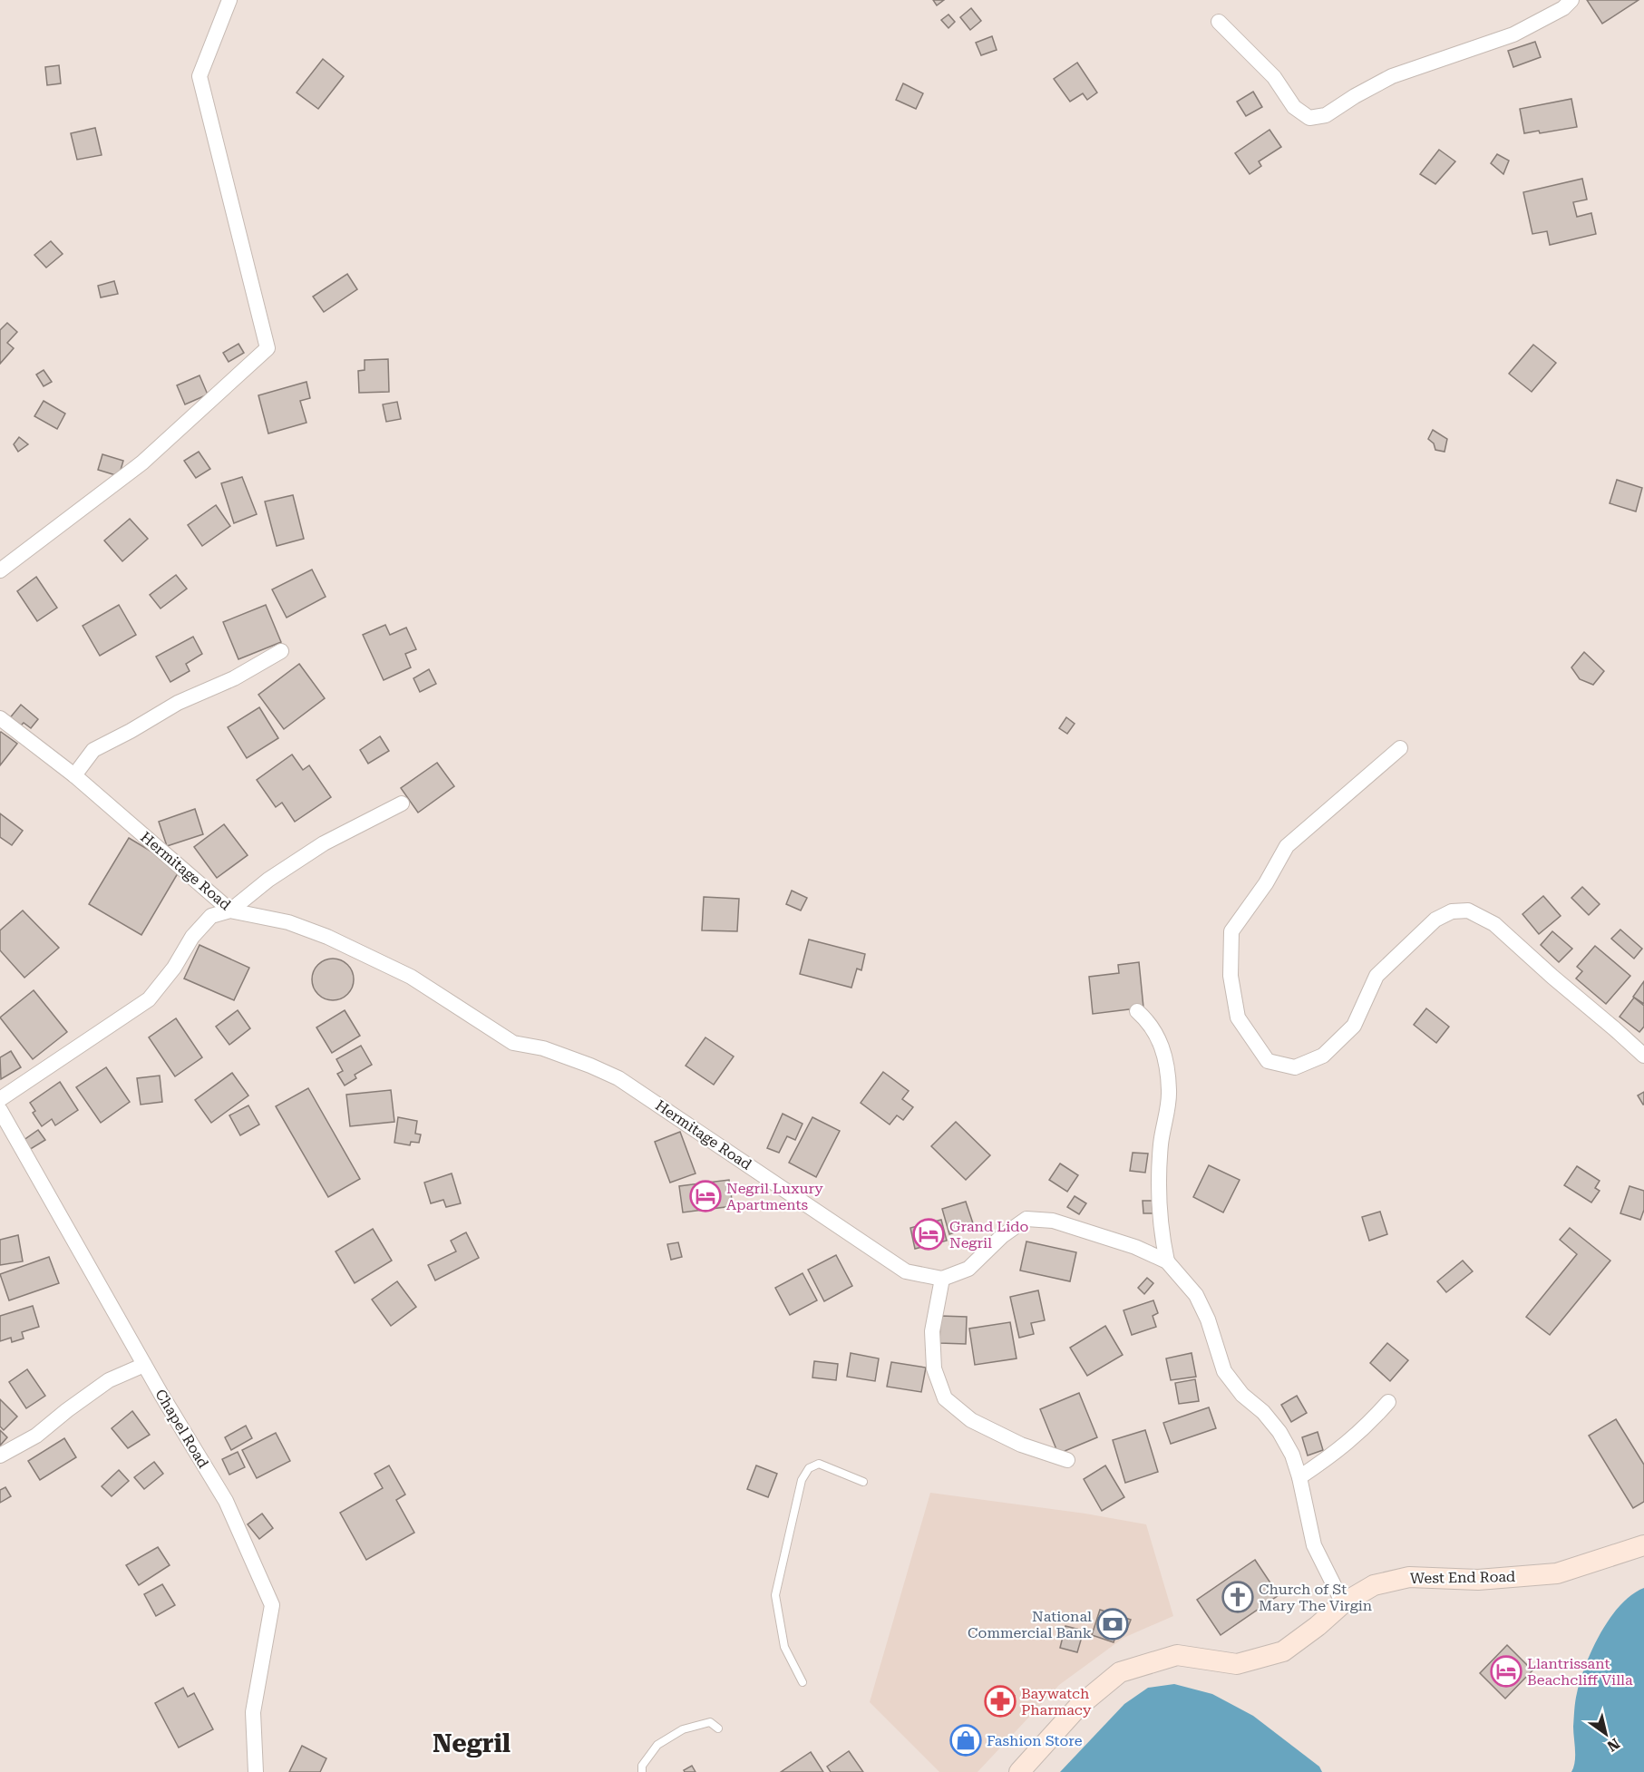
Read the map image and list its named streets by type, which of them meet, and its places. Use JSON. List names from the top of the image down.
{
  "streets": {
    "main road": ["West End Road"],
    "street": ["Hermitage Road", "Chapel Road"]
  },
  "districts": ["Negril"],
  "places": {
    "hotel": ["Negril Luxury Apartments", "Grand Lido Negril", "Llantrissant Beachcliff Villa"],
    "church": ["Church of St Mary The Virgin"],
    "bank": ["National Commercial Bank"],
    "pharmacy": ["Baywatch Pharmacy"],
    "shop": ["Fashion Store"]
  },
  "north": "bottom right"
}
